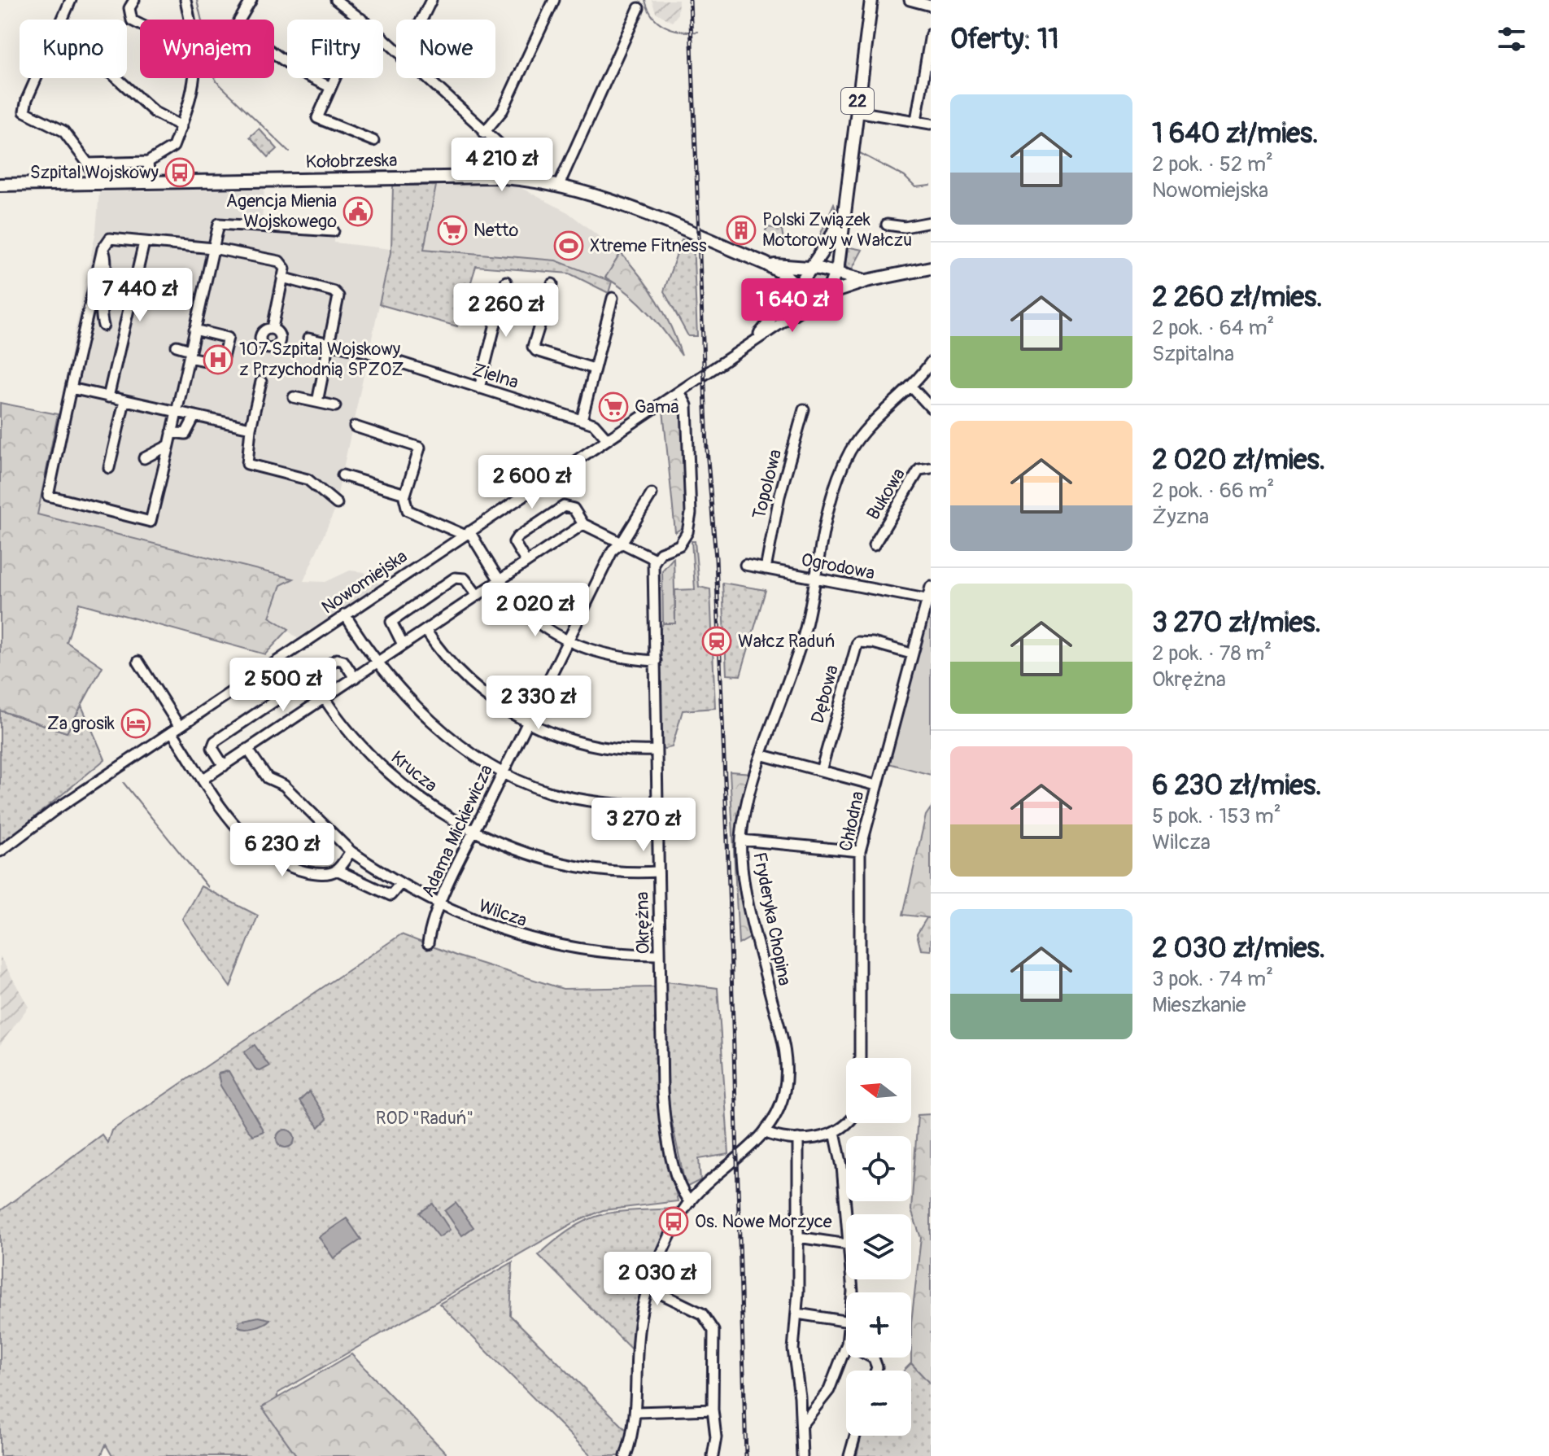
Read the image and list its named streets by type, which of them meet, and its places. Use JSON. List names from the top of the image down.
{
  "streets": {
    "main road": ["22", "Kołobrzeska"],
    "street": [
      "Zielna",
      "Topolowa",
      "Bukowa",
      "Ogrodowa",
      "Nowomiejska",
      "Dębowa",
      "Krucza",
      "Chłodna",
      "Adama Mickiewicza",
      "Wilcza",
      "Fryderyka Chopina",
      "Okrężna"
    ]
  },
  "crossings": [
    ["22", "Kołobrzeska"],
    ["22", "Nowomiejska"],
    ["Kołobrzeska", "Nowomiejska"],
    ["Zielna", "Nowomiejska"],
    ["Topolowa", "Ogrodowa"],
    ["Ogrodowa", "Chłodna"],
    ["Ogrodowa", "Fryderyka Chopina"],
    ["Dębowa", "Chłodna"],
    ["Krucza", "Adama Mickiewicza"],
    ["Krucza", "Okrężna"],
    ["Adama Mickiewicza", "Wilcza"],
    ["Wilcza", "Okrężna"],
    ["Fryderyka Chopina", "Okrężna"]
  ],
  "parks": ["ROD \"Raduń\""],
  "places": {
    "bus stop": ["Szpital Wojskowy", "Os. Nowe Morzyce"],
    "public building": ["Agencja Mienia Wojskowego"],
    "supermarket": ["Netto", "Gama"],
    "building": ["Polski Związek Motorowy w Wałczu"],
    "sports": ["Xtreme Fitness"],
    "hospital": ["107 Szpital Wojskowy z Przychodnią SPZOZ"],
    "station": ["Wałcz Raduń"],
    "hotel": ["Za grosik"]
  },
  "north": "left",
  "page": {
    "heading": "Oferty: 11",
    "chip": [
      "Kupno",
      "Wynajem",
      "Filtry",
      "Nowe"
    ],
    "list": [
      {
        "name": "1 640 zł/mies.",
        "note": "2 pok. · 52 m² · Nowomiejska"
      },
      {
        "name": "2 260 zł/mies.",
        "note": "2 pok. · 64 m² · Szpitalna"
      },
      {
        "name": "2 020 zł/mies.",
        "note": "2 pok. · 66 m² · Żyzna"
      },
      {
        "name": "3 270 zł/mies.",
        "note": "2 pok. · 78 m² · Okrężna"
      },
      {
        "name": "6 230 zł/mies.",
        "note": "5 pok. · 153 m² · Wilcza"
      },
      {
        "name": "2 030 zł/mies.",
        "note": "3 pok. · 74 m² · Mieszkanie"
      }
    ],
    "price": [
      "4 210 zł",
      "7 440 zł",
      "1 640 zł",
      "2 260 zł",
      "2 600 zł",
      "2 020 zł",
      "2 500 zł",
      "2 330 zł",
      "3 270 zł",
      "6 230 zł",
      "2 030 zł"
    ],
    "map_buttons": ["+", "−"]
  }
}
